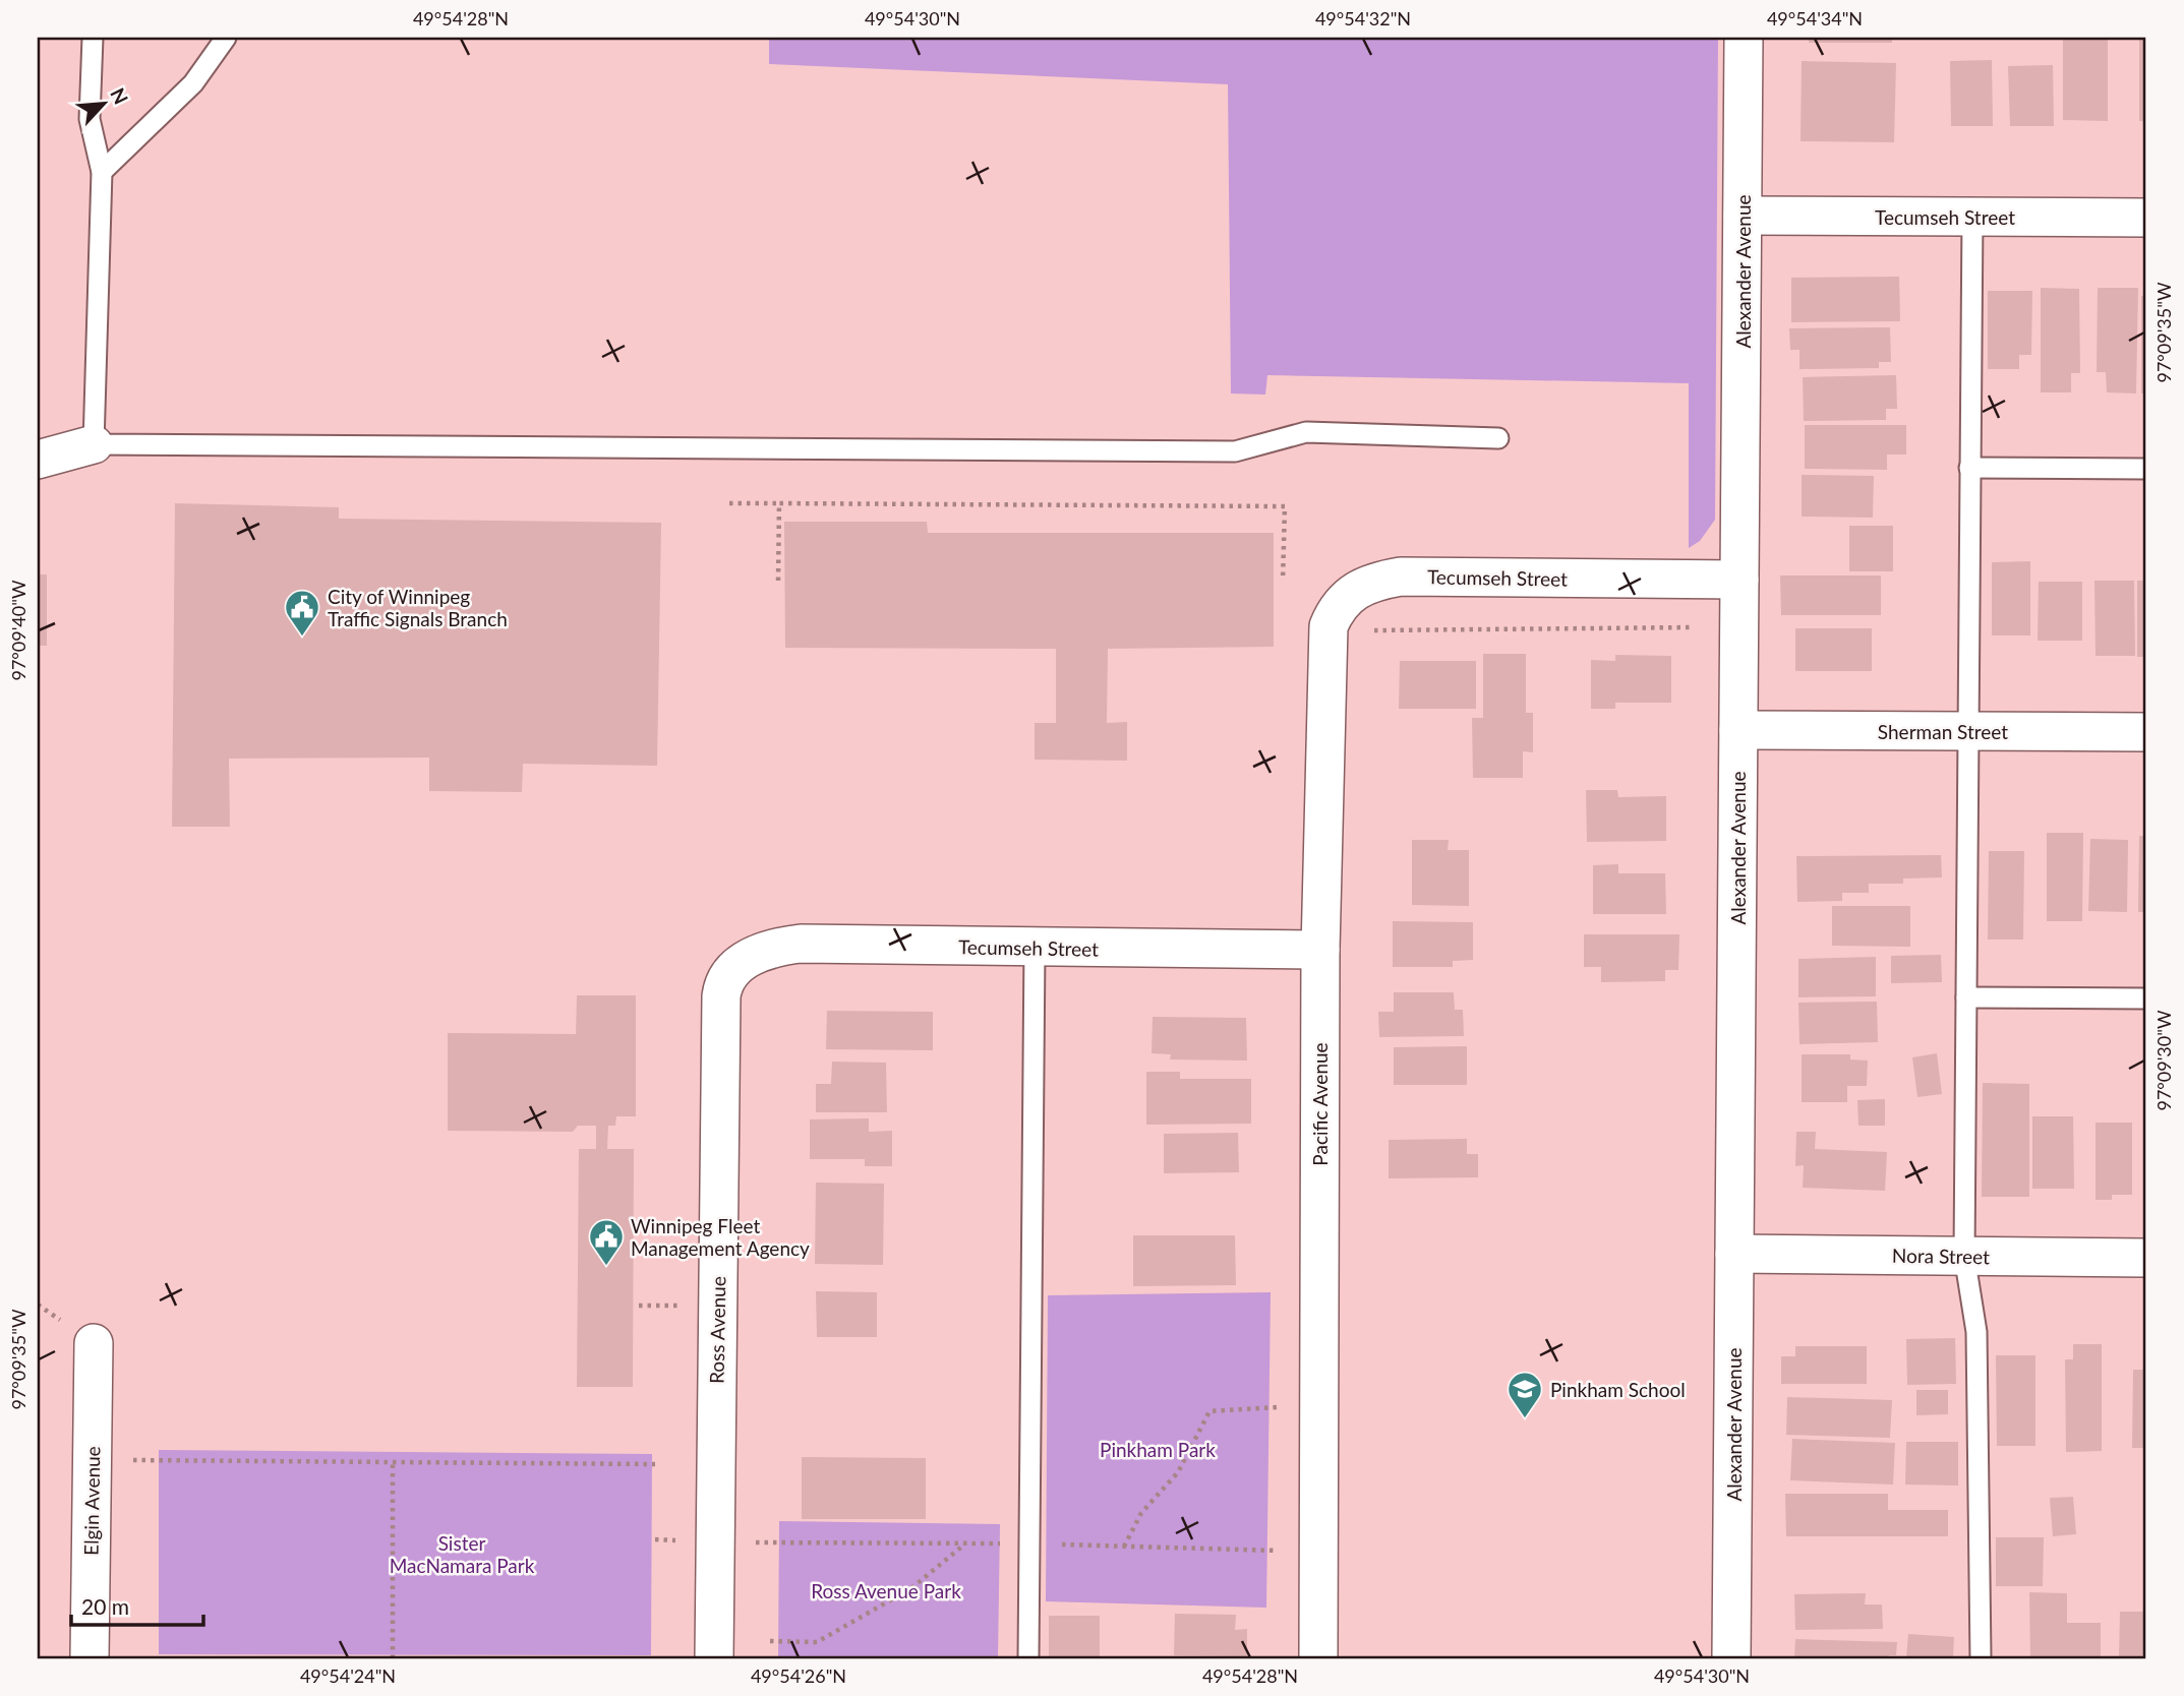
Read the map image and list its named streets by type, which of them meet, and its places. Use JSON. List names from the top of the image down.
{
  "streets": {
    "street": [
      "Tecumseh Street",
      "Alexander Avenue",
      "Sherman Street",
      "Pacific Avenue",
      "Nora Street",
      "Ross Avenue",
      "Elgin Avenue"
    ]
  },
  "crossings": [
    ["Tecumseh Street", "Alexander Avenue"],
    ["Tecumseh Street", "Pacific Avenue"],
    ["Tecumseh Street", "Ross Avenue"],
    ["Alexander Avenue", "Sherman Street"],
    ["Alexander Avenue", "Nora Street"]
  ],
  "parks": ["Pinkham Park", "Sister MacNamara Park", "Ross Avenue Park"],
  "places": {
    "public building": ["City of Winnipeg Traffic Signals Branch", "Winnipeg Fleet Management Agency"],
    "school or university": ["Pinkham School"]
  },
  "scale_bar": "20 m",
  "north": "top right",
  "coordinates": [
    "49°54'28\"N",
    "49°54'30\"N",
    "49°54'32\"N",
    "49°54'34\"N",
    "97°09'35\"W",
    "97°09'40\"W",
    "97°09'30\"W",
    "49°54'24\"N",
    "49°54'26\"N"
  ]
}
